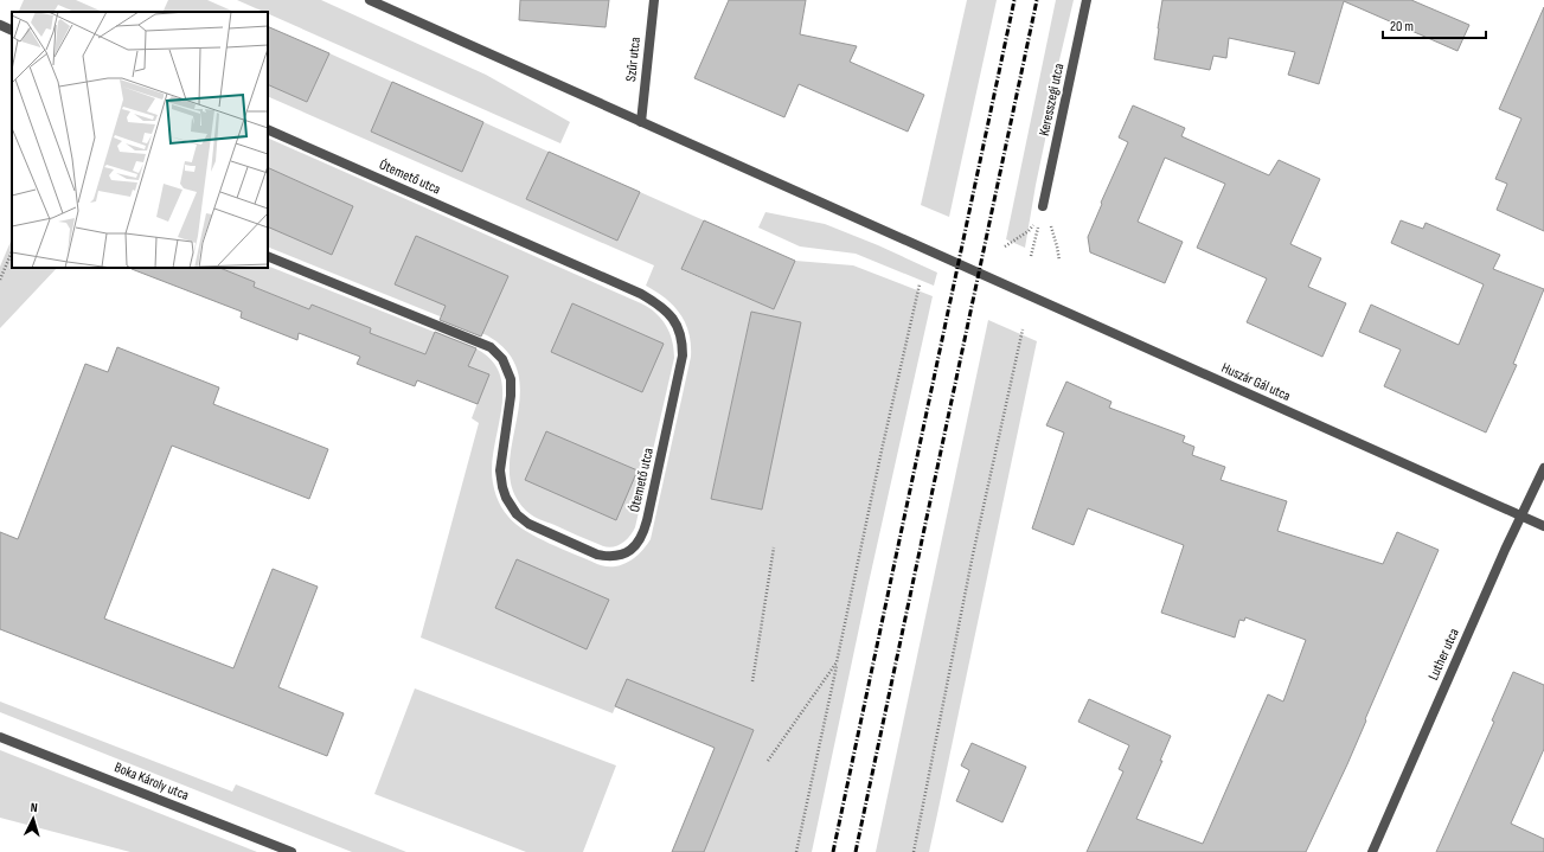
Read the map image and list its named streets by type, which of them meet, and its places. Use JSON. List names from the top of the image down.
{
  "streets": {
    "street": [
      "Szűr utca",
      "Keresszegi utca",
      "Ótemető utca",
      "Huszár Gál utca",
      "Luther utca",
      "Boka Károly utca"
    ]
  },
  "crossings": [
    ["Szűr utca", "Huszár Gál utca"],
    ["Huszár Gál utca", "Luther utca"]
  ],
  "scale_bar": "20 m",
  "north": "top"
}
